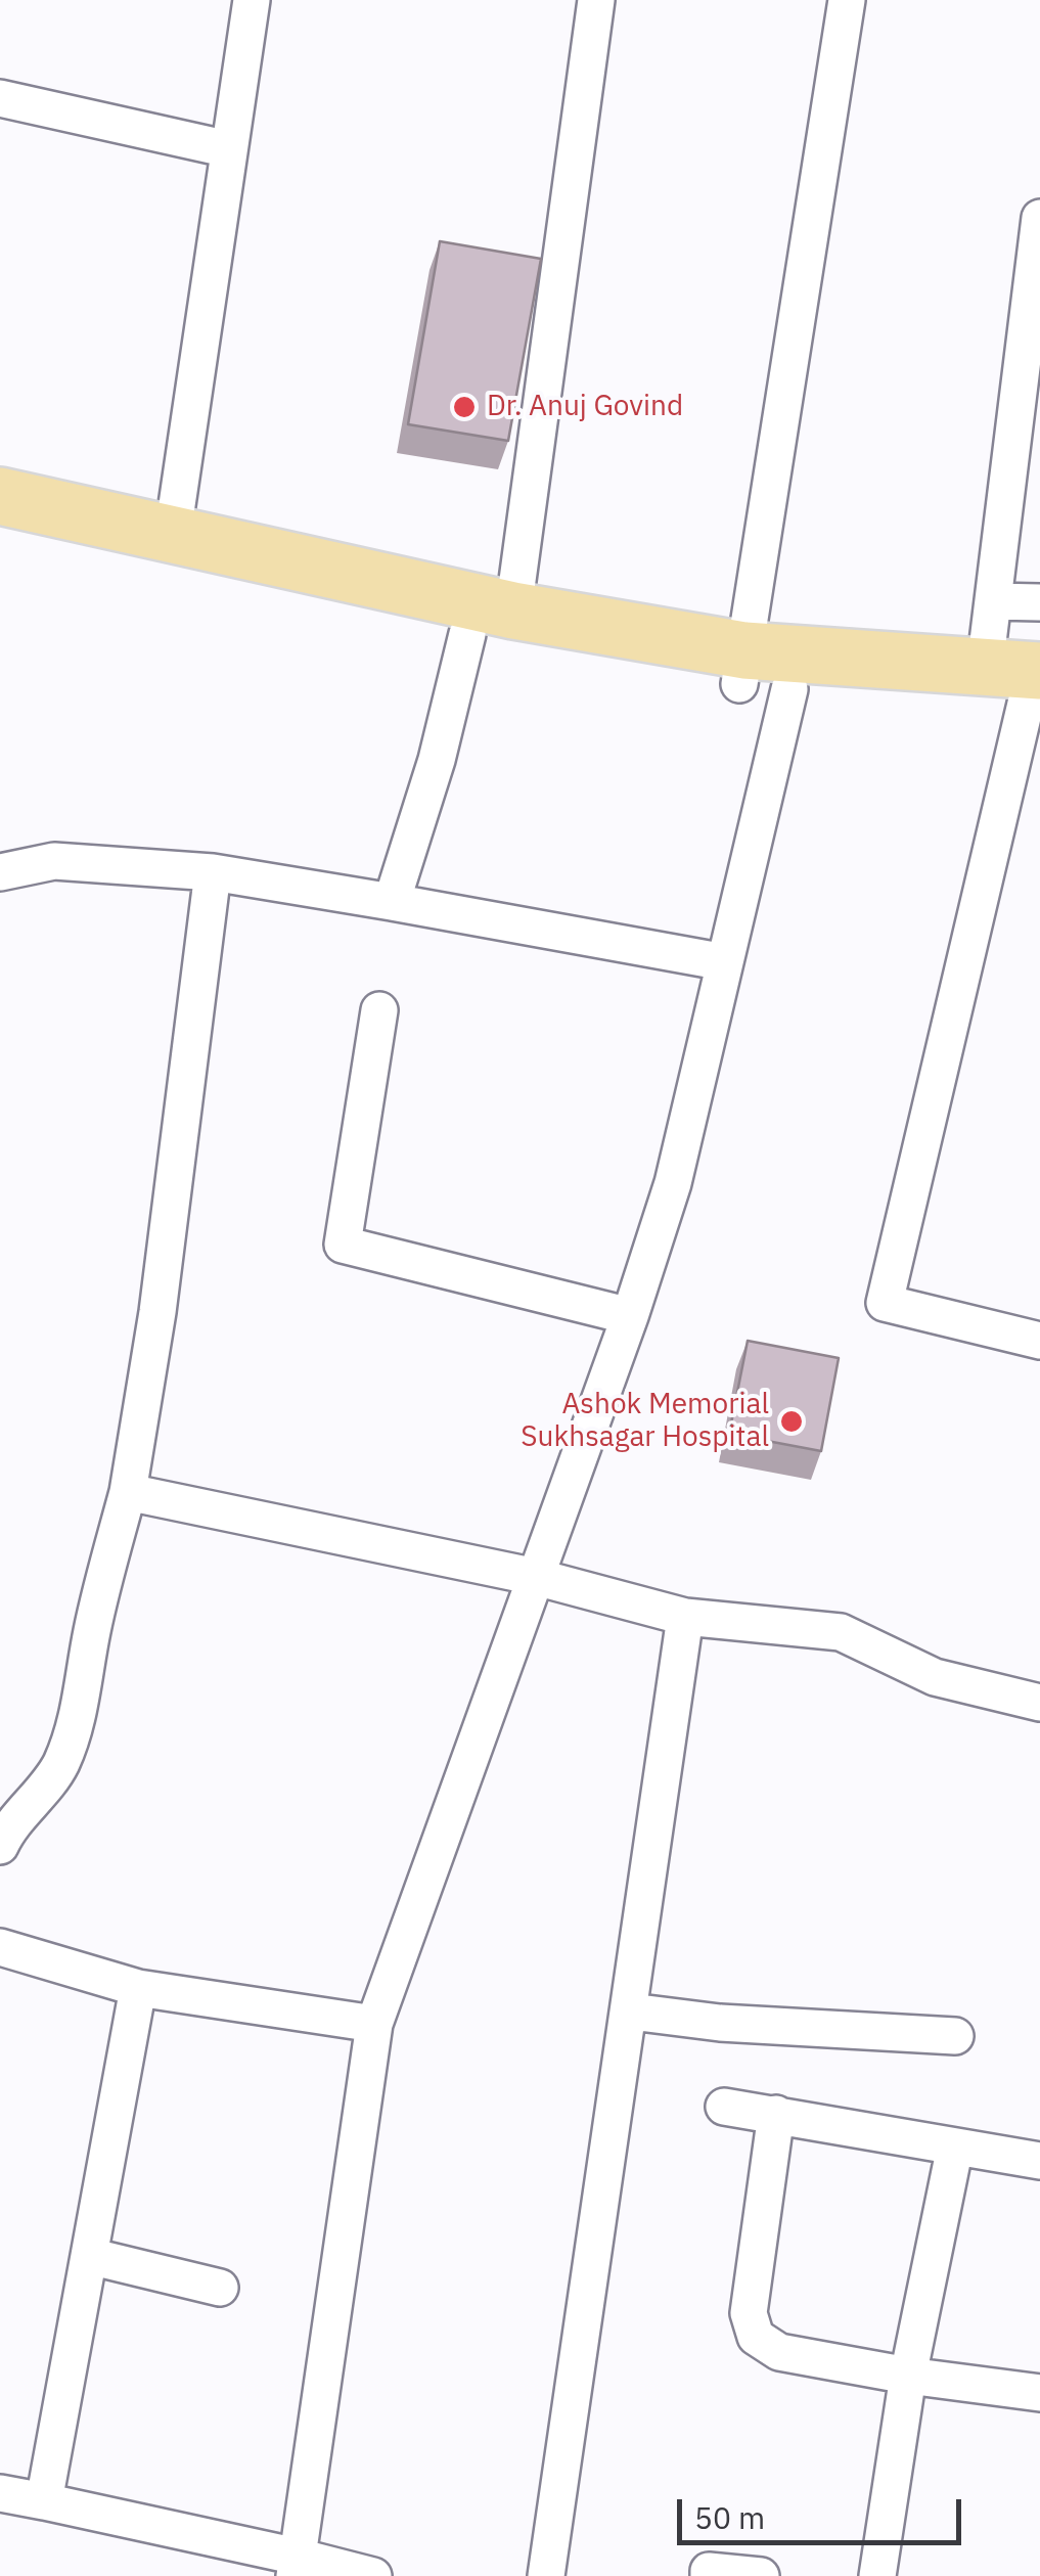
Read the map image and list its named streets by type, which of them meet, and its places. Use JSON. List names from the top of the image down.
{
  "places": ["Dr. Anuj Govind", "Ashok Memorial Sukhsagar Hospital"],
  "scale_bar": "50 m"
}
